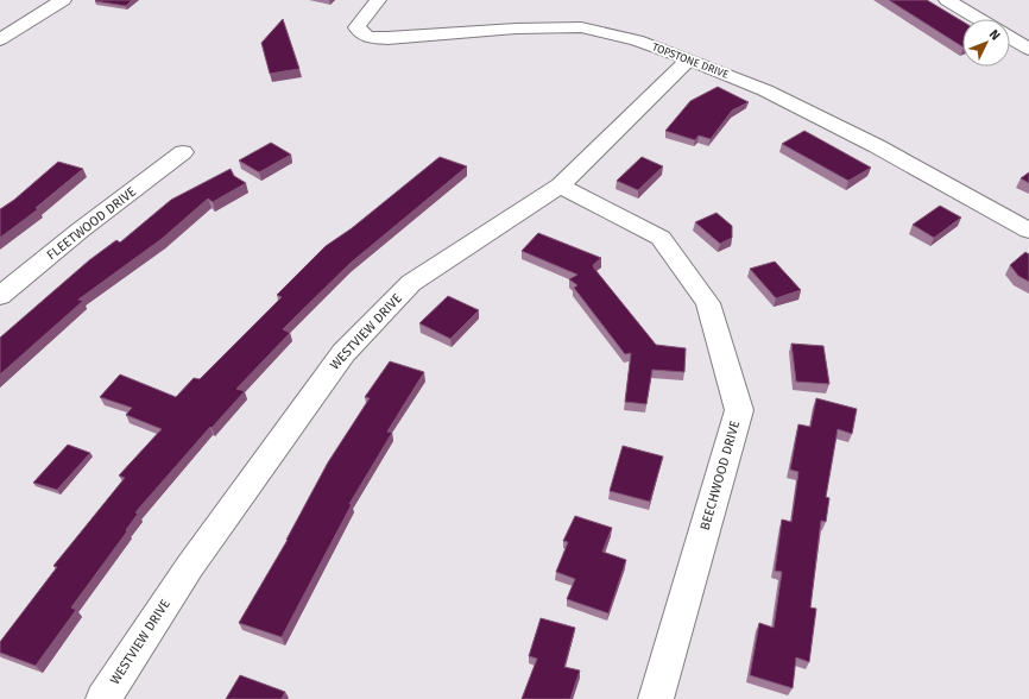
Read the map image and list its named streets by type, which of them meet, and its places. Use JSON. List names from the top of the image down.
{
  "streets": {
    "street": [
      "TOPSTONE DRIVE",
      "FLEETWOOD DRIVE",
      "WESTVIEW DRIVE",
      "BEECHWOOD DRIVE"
    ]
  },
  "crossings": [
    ["TOPSTONE DRIVE", "WESTVIEW DRIVE"],
    ["WESTVIEW DRIVE", "BEECHWOOD DRIVE"]
  ],
  "north": "top right"
}
